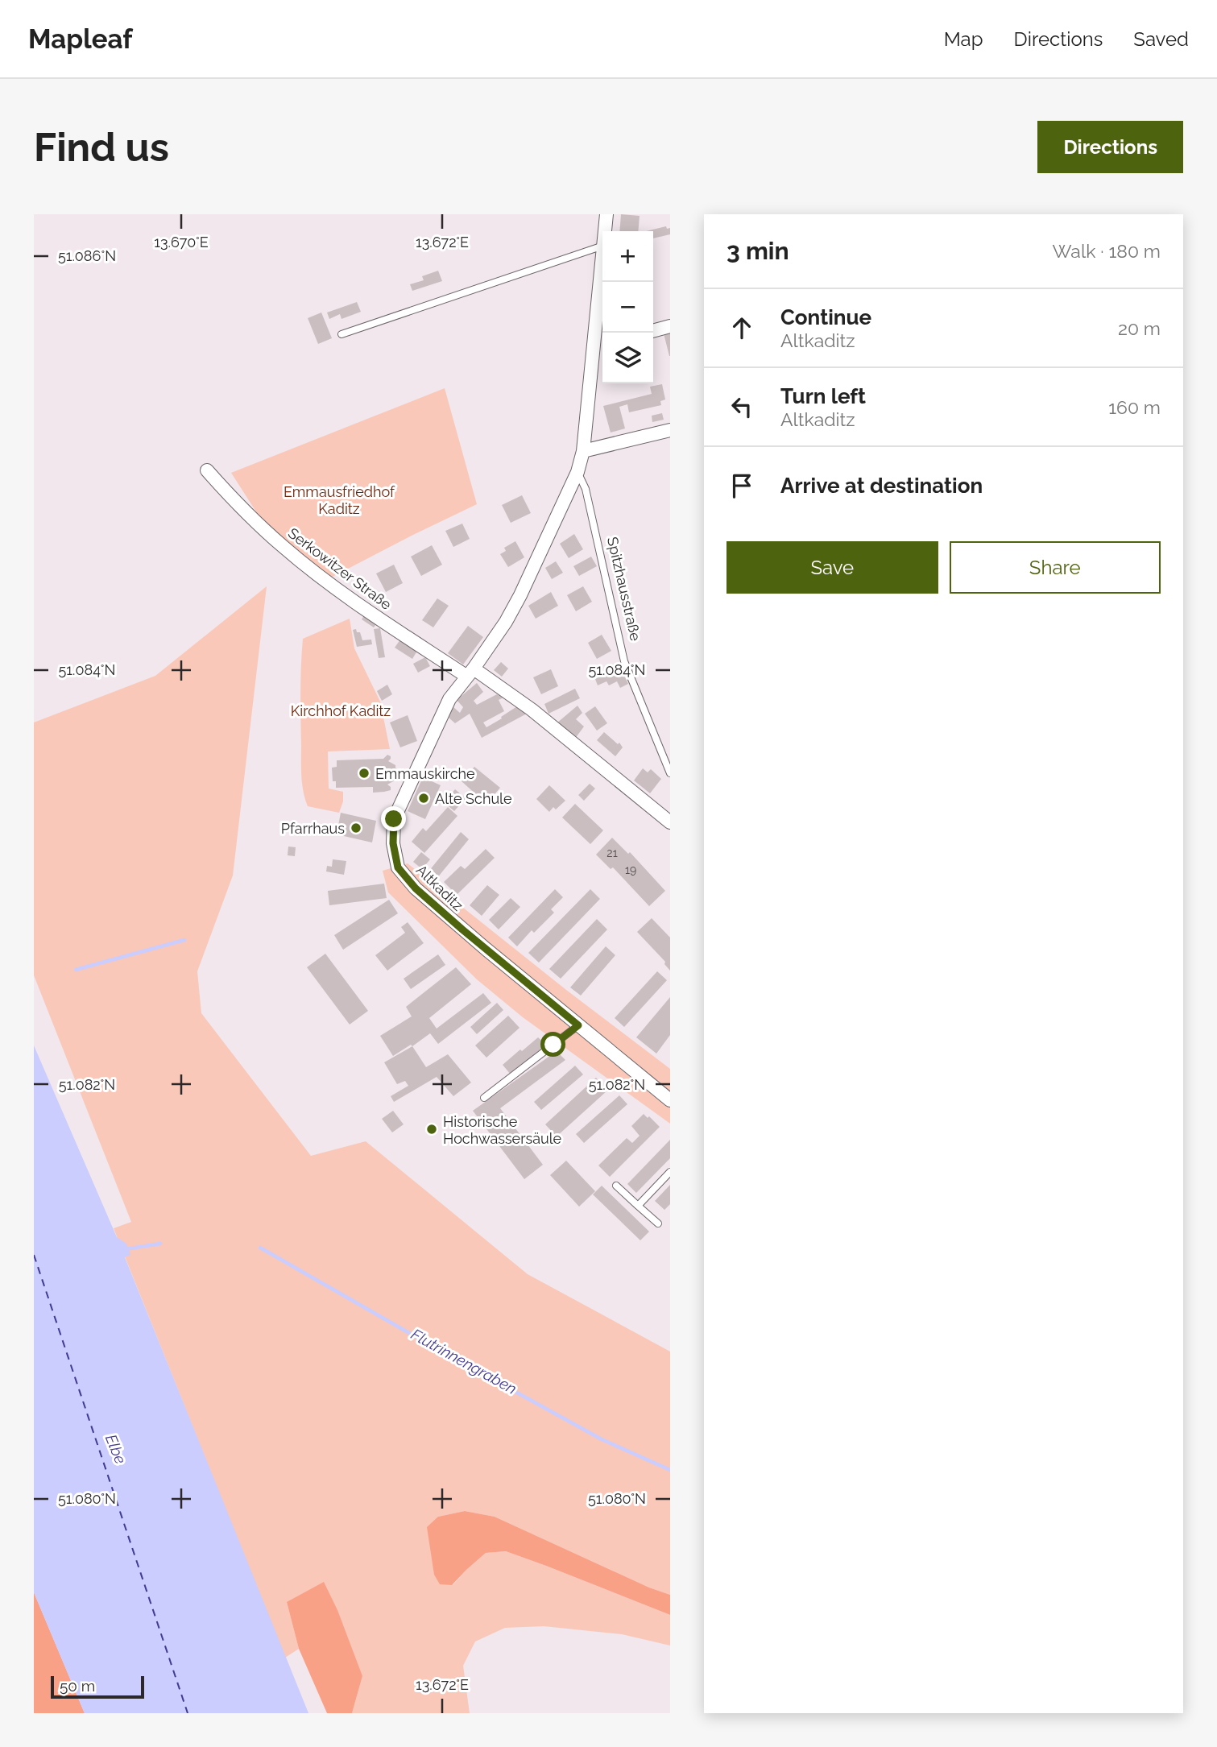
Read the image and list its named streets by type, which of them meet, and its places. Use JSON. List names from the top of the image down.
{
  "streets": {
    "street": ["Serkowitzer Straße", "Altkaditz"],
    "lane": ["Spitzhausstraße"]
  },
  "crossings": [
    ["Serkowitzer Straße", "Altkaditz"]
  ],
  "water": ["Flutrinnengraben", "Elbe"],
  "parks": ["Emmausfriedhof Kaditz", "Kirchhof Kaditz"],
  "places": [
    "Emmauskirche",
    "Alte Schule",
    "Pfarrhaus",
    "Historische Hochwassersäule"
  ],
  "house_numbers": ["21", "19"],
  "scale_bar": "50 m",
  "page": {
    "header": "Mapleaf",
    "nav": ["Map", "Directions", "Saved"],
    "buttons": [
      "Directions",
      ["Save", "Share"]
    ],
    "title": "Find us",
    "heading": ["3 min", "Walk · 180 m"],
    "map_buttons": ["+", "−"],
    "list": [
      ["Continue", "Altkaditz", "20 m"],
      ["Turn left", "Altkaditz", "160 m"],
      "Arrive at destination"
    ],
    "scale": "50 m"
  },
  "coordinates": [
    "13.670°E",
    "13.672°E",
    "51.086°N",
    "51.084°N",
    "51.082°N",
    "51.080°N"
  ]
}
